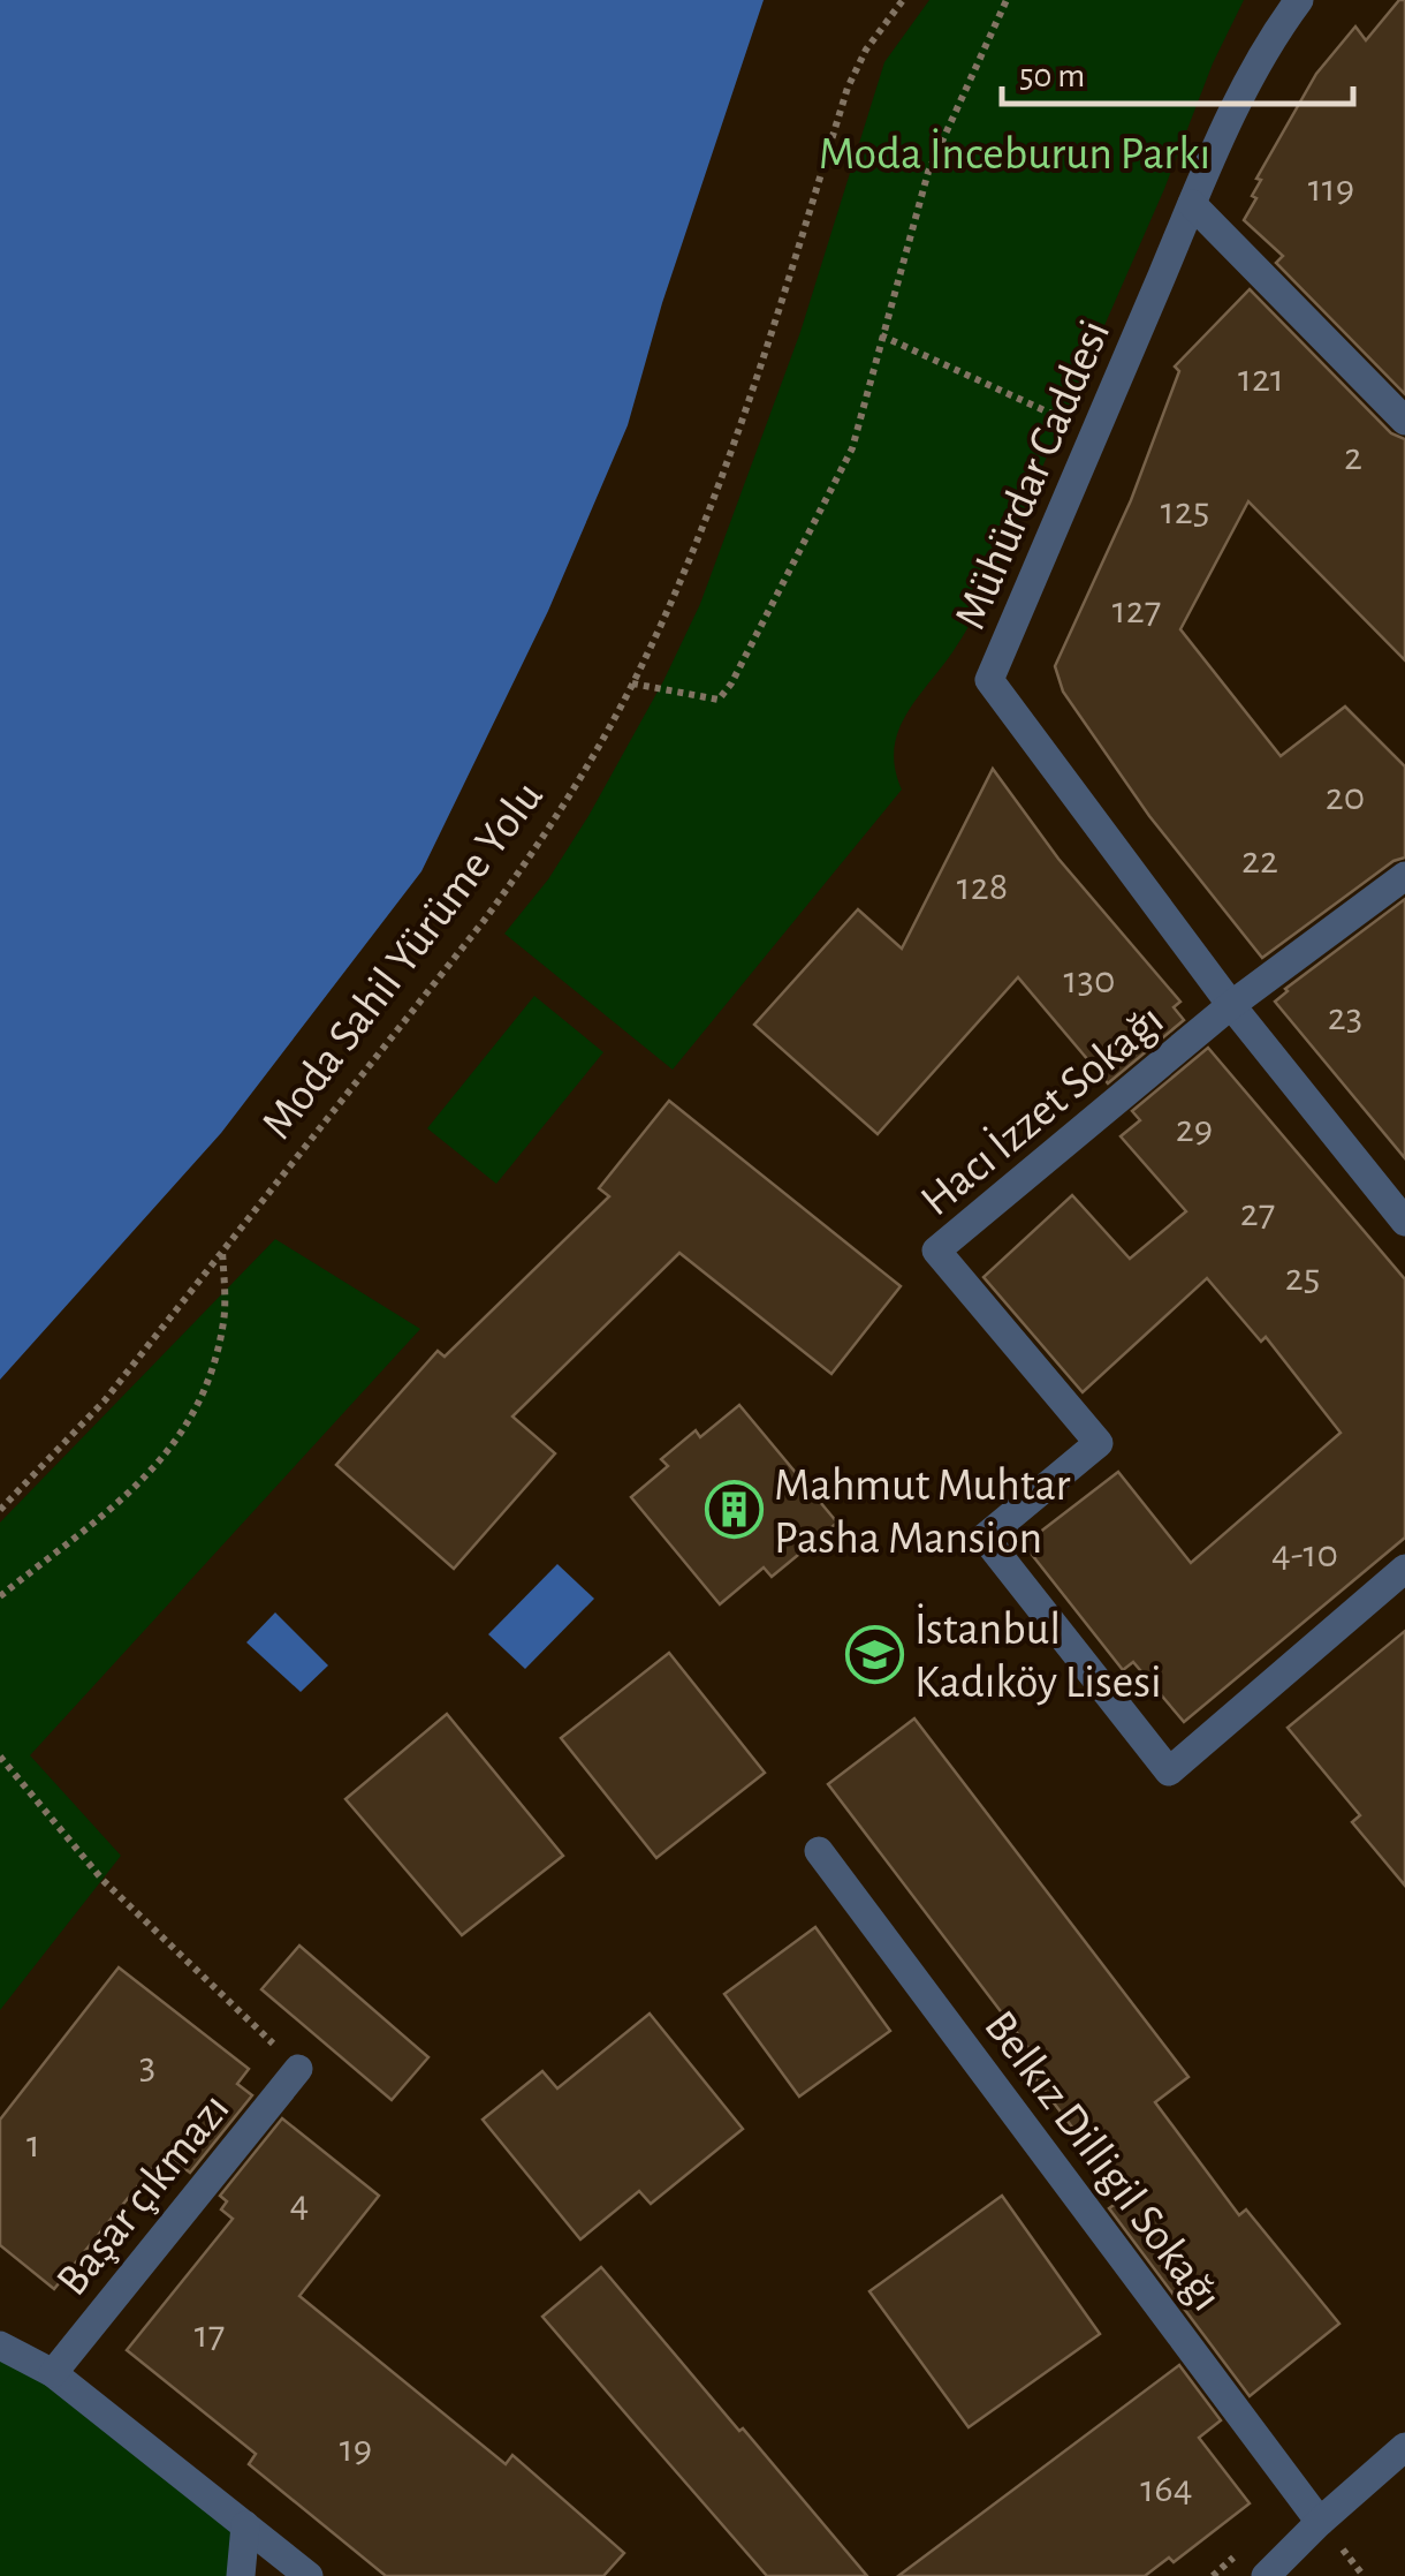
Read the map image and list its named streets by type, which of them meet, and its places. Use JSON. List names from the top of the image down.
{
  "streets": {
    "street": [
      "Mühürdar Caddesi",
      "Hacı İzzet Sokağı",
      "Belkız Dilligil Sokağı",
      "Başar çıkmazı"
    ],
    "path": ["Moda Sahil Yürüme Yolu"]
  },
  "crossings": [
    ["Mühürdar Caddesi", "Hacı İzzet Sokağı"]
  ],
  "parks": ["Moda İnceburun Parkı"],
  "places": {
    "building": ["Mahmut Muhtar Pasha Mansion"],
    "school or university": ["İstanbul Kadıköy Lisesi"]
  },
  "house_numbers": [
    "119",
    "121",
    "2",
    "125",
    "127",
    "20",
    "22",
    "128",
    "130",
    "23",
    "29",
    "27",
    "25",
    "4-10",
    "3",
    "1",
    "4",
    "17",
    "19",
    "164"
  ],
  "scale_bar": "50 m"
}
